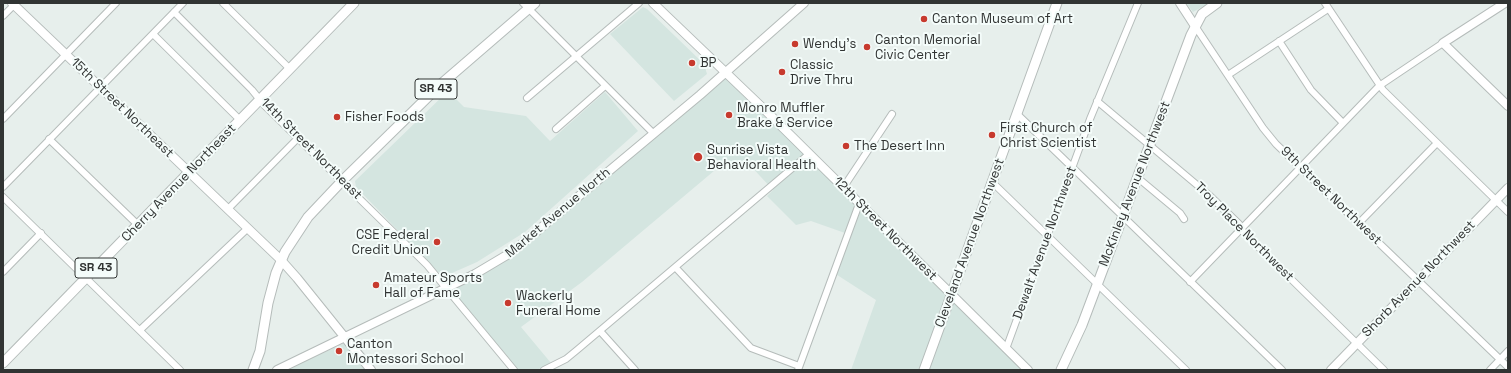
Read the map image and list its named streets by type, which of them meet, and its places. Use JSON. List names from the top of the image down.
{
  "streets": {
    "main road": [
      "SR 43",
      "Cherry Avenue Northeast",
      "McKinley Avenue Northwest",
      "Cleveland Avenue Northwest"
    ],
    "street": [
      "15th Street Northeast",
      "14th Street Northeast",
      "9th Street Northwest",
      "Market Avenue North",
      "12th Street Northwest",
      "Troy Place Northwest",
      "Dewalt Avenue Northwest",
      "Shorb Avenue Northwest"
    ]
  },
  "crossings": [
    ["SR 43", "15th Street Northeast"],
    ["SR 43", "14th Street Northeast"],
    ["15th Street Northeast", "Cherry Avenue Northeast"],
    ["15th Street Northeast", "Market Avenue North"],
    ["14th Street Northeast", "Cherry Avenue Northeast"],
    ["14th Street Northeast", "Market Avenue North"],
    ["McKinley Avenue Northwest", "9th Street Northwest"],
    ["McKinley Avenue Northwest", "Troy Place Northwest"],
    ["9th Street Northwest", "Shorb Avenue Northwest"],
    ["Market Avenue North", "12th Street Northwest"],
    ["12th Street Northwest", "Cleveland Avenue Northwest"],
    ["12th Street Northwest", "Dewalt Avenue Northwest"],
    ["Troy Place Northwest", "Dewalt Avenue Northwest"],
    ["Troy Place Northwest", "Shorb Avenue Northwest"]
  ],
  "places": [
    "Canton Museum of Art",
    "Wendy's",
    "Canton Memorial Civic Center",
    "BP",
    "Classic Drive Thru",
    "Monro Muffler Brake & Service",
    "Fisher Foods",
    "First Church of Christ Scientist",
    "The Desert Inn",
    "Sunrise Vista Behavioral Health",
    "CSE Federal Credit Union",
    "Amateur Sports Hall of Fame",
    "Wackerly Funeral Home",
    "Canton Montessori School"
  ]
}
